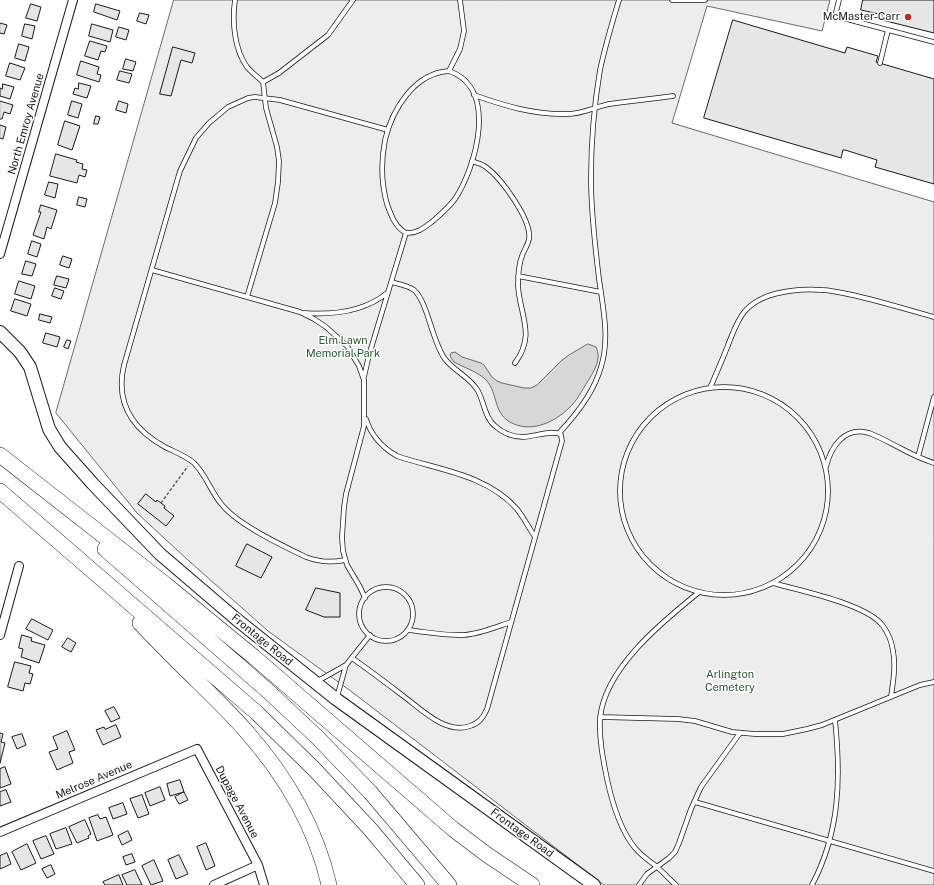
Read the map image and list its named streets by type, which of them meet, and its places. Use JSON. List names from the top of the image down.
{
  "streets": {
    "street": [
      "North Emroy Avenue",
      "Frontage Road",
      "Melrose Avenue",
      "Dupage Avenue"
    ]
  },
  "crossings": [
    ["Melrose Avenue", "Dupage Avenue"]
  ],
  "parks": ["Elm Lawn Memorial Park", "Arlington Cemetery"],
  "places": ["McMaster-Carr"]
}
